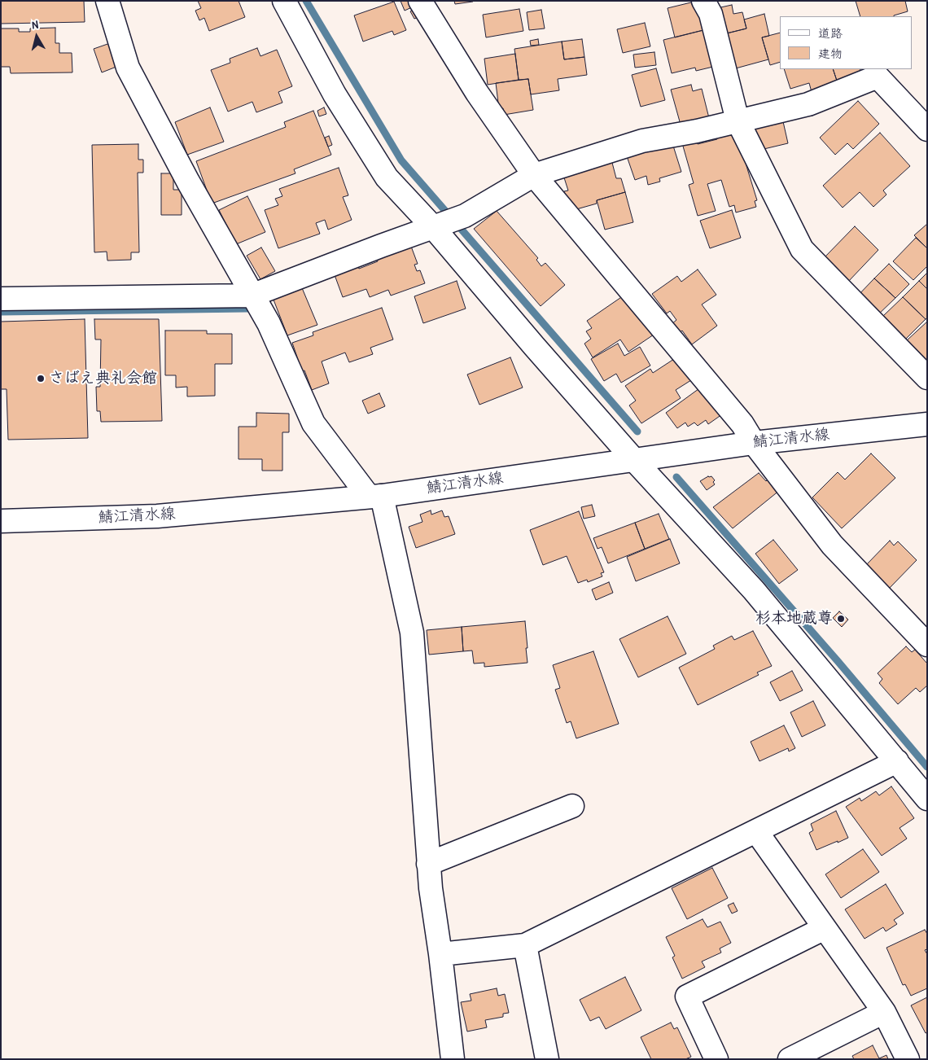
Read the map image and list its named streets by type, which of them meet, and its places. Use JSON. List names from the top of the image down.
{
  "streets": {
    "street": ["鯖江清水線"]
  },
  "places": ["さばえ典礼会館", "杉本地蔵尊"],
  "legend": ["道路", "建物"],
  "north": "top"
}
